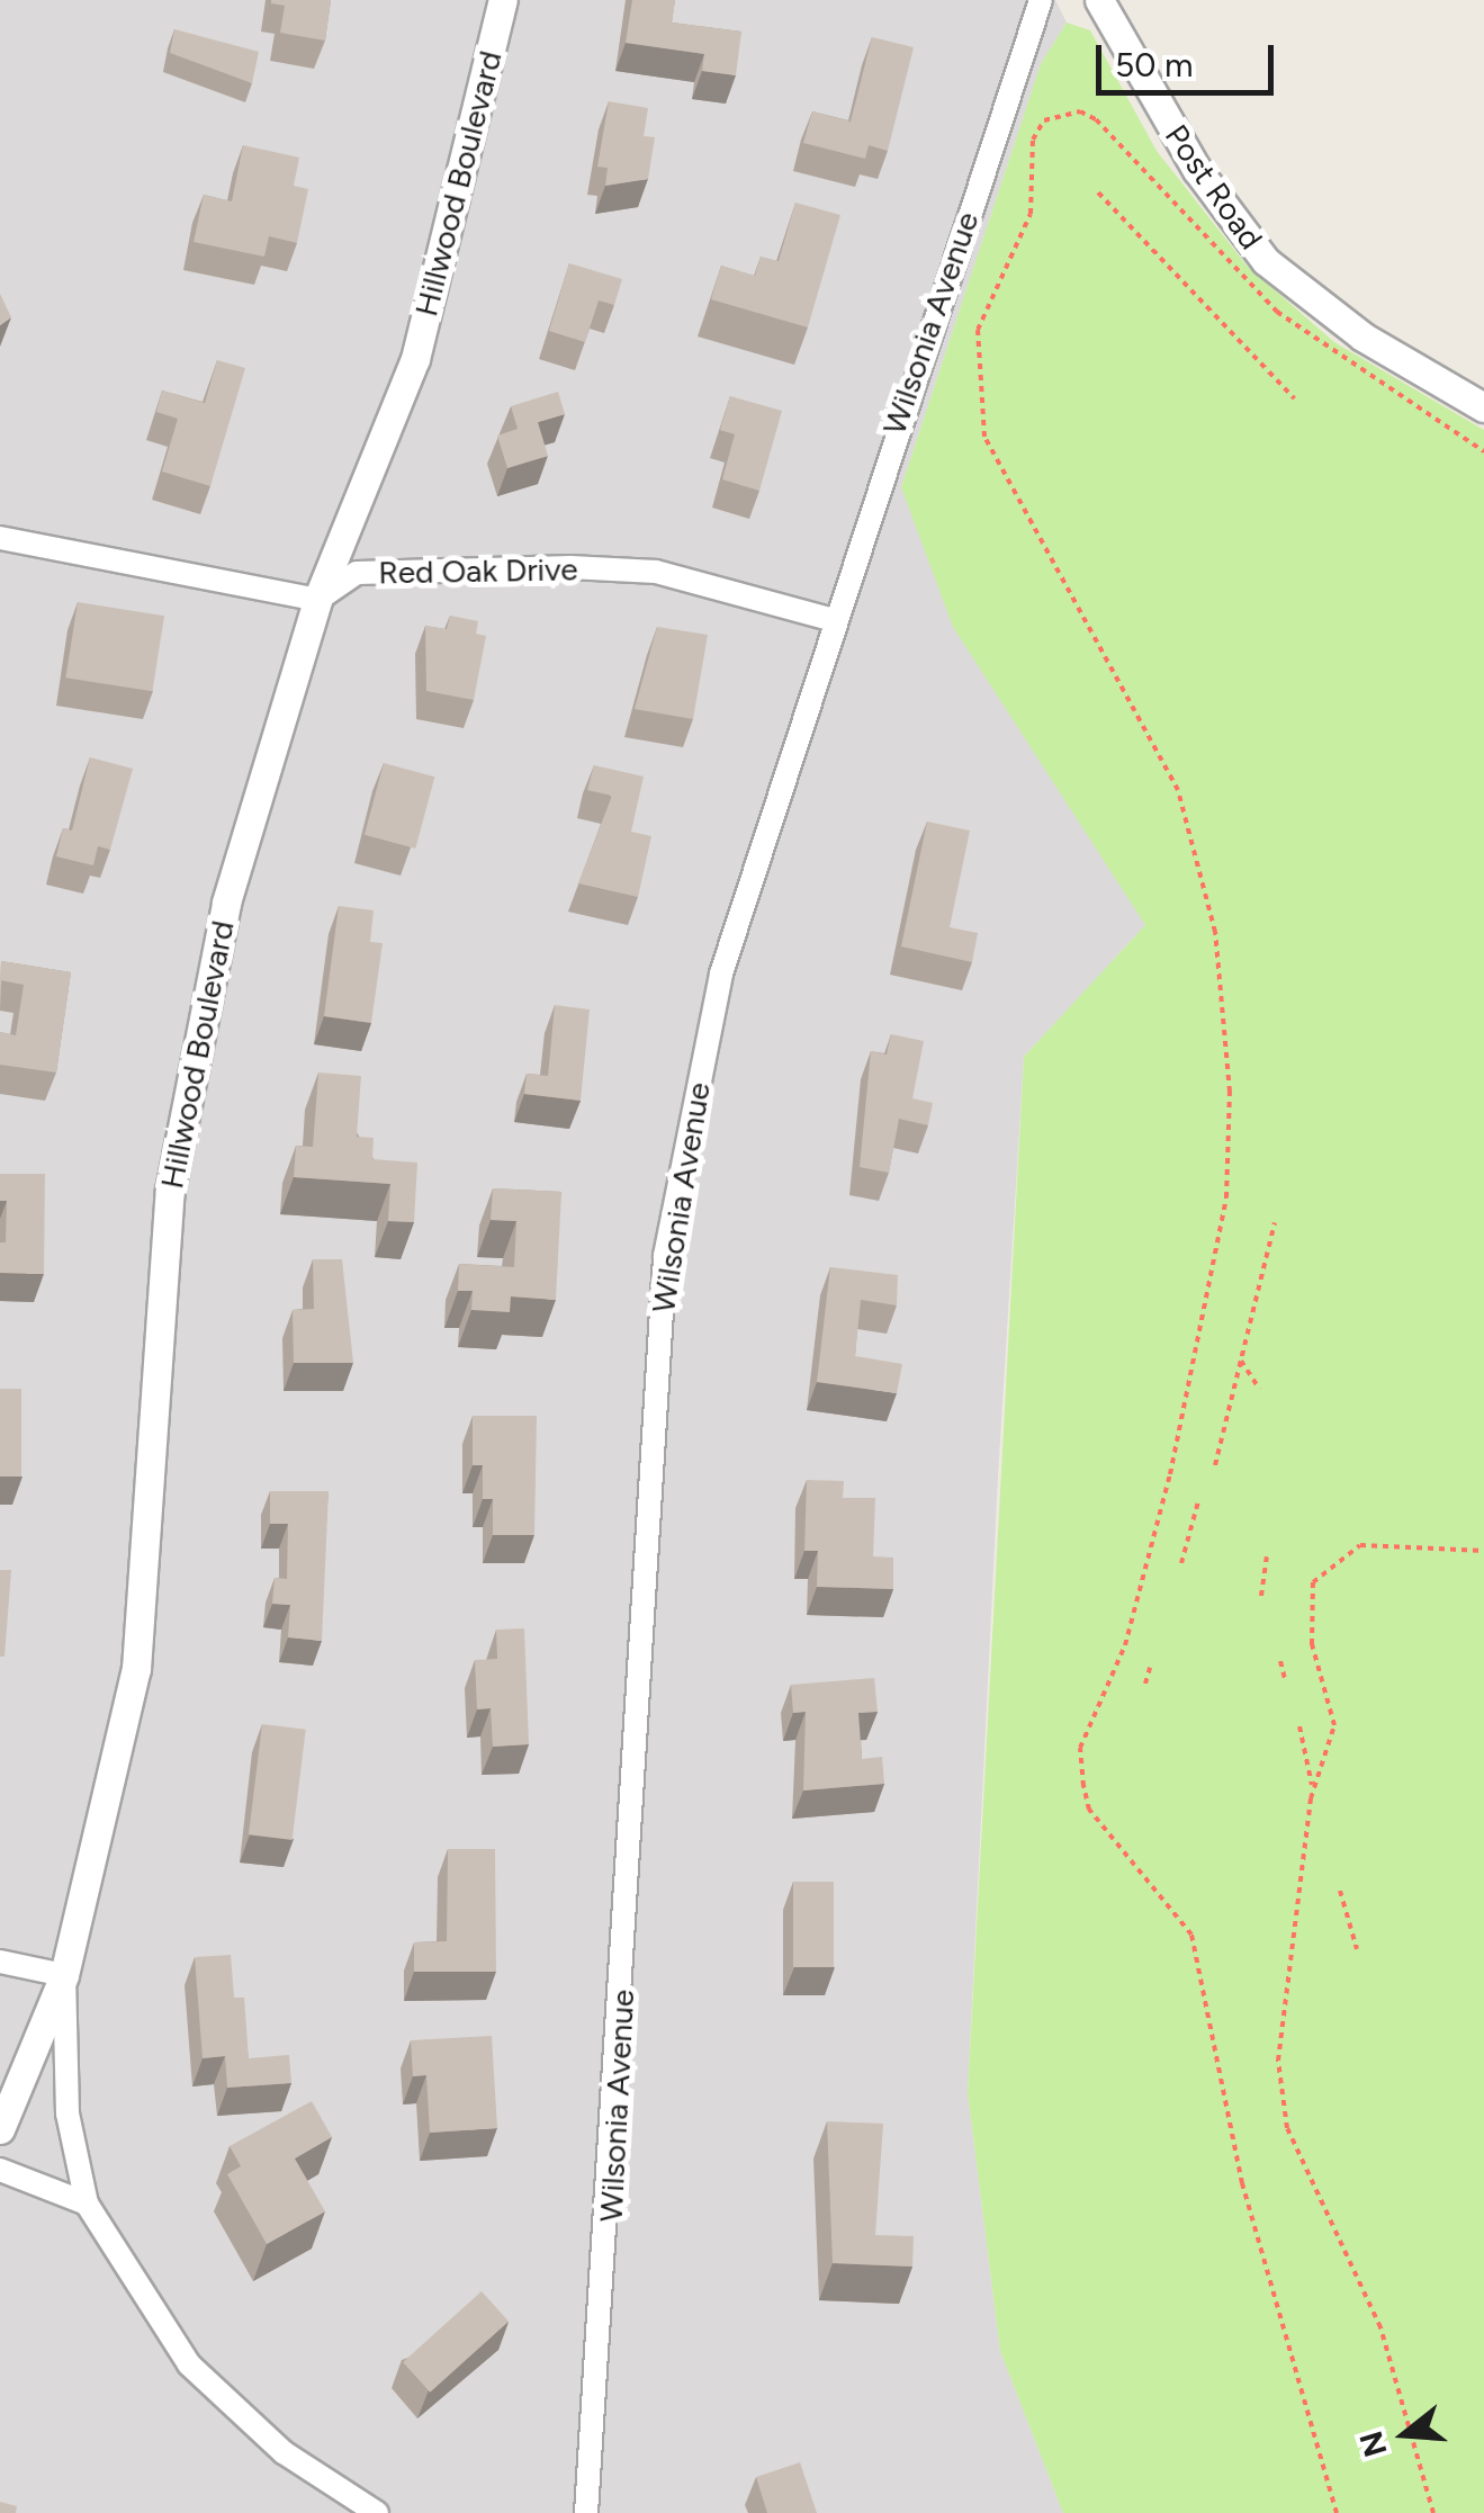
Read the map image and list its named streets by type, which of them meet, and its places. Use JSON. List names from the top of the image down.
{
  "streets": {
    "street": [
      "Hillwood Boulevard",
      "Post Road",
      "Wilsonia Avenue",
      "Red Oak Drive"
    ]
  },
  "crossings": [
    ["Hillwood Boulevard", "Red Oak Drive"],
    ["Wilsonia Avenue", "Red Oak Drive"]
  ],
  "scale_bar": "50 m",
  "north": "left"
}
